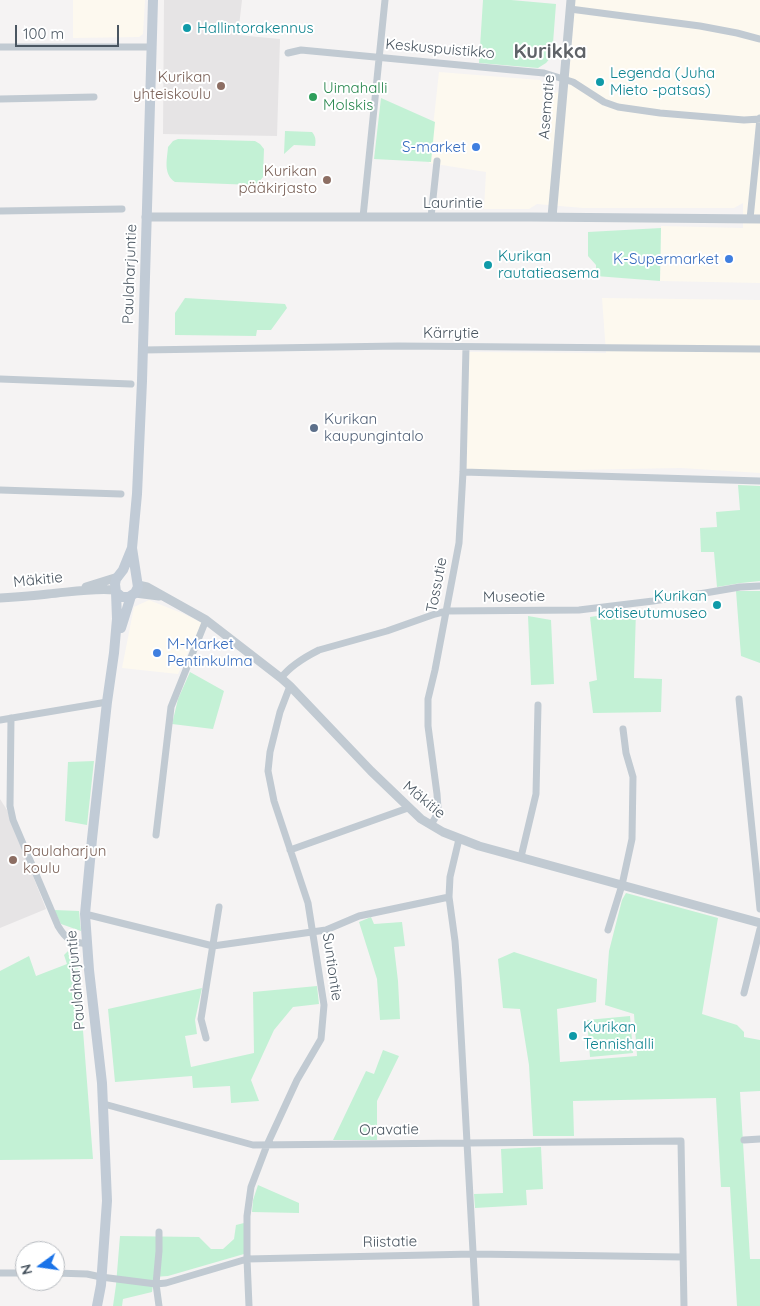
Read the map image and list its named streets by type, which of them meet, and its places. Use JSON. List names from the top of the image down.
{
  "streets": {
    "main road": ["Paulaharjuntie"],
    "street": [
      "Keskuspuistikko",
      "Asematie",
      "Laurintie",
      "Kärrytie",
      "Mäkitie",
      "Tossutie",
      "Museotie",
      "Suntiontie",
      "Oravatie",
      "Riistatie"
    ]
  },
  "crossings": [
    ["Keskuspuistikko", "Asematie"],
    ["Asematie", "Laurintie"],
    ["Laurintie", "Paulaharjuntie"],
    ["Paulaharjuntie", "Kärrytie"],
    ["Paulaharjuntie", "Mäkitie"],
    ["Paulaharjuntie", "Oravatie"],
    ["Paulaharjuntie", "Riistatie"],
    ["Kärrytie", "Tossutie"],
    ["Mäkitie", "Tossutie"],
    ["Mäkitie", "Museotie"],
    ["Mäkitie", "Suntiontie"],
    ["Tossutie", "Museotie"],
    ["Suntiontie", "Oravatie"],
    ["Suntiontie", "Riistatie"],
    ["Oravatie", "Riistatie"]
  ],
  "districts": ["Kurikka"],
  "places": [
    "Hallintorakennus",
    "Legenda (Juha Mieto -patsas)",
    "Kurikan yhteiskoulu",
    "Uimahalli Molskis",
    "S-market",
    "Kurikan pääkirjasto",
    "K-Supermarket",
    "Kurikan rautatieasema",
    "Kurikan kaupungintalo",
    "Kurikan kotiseutumuseo",
    "M-Market Pentinkulma",
    "Paulaharjun koulu",
    "Kurikan Tennishalli"
  ],
  "scale_bar": "100 m",
  "north": "left"
}
